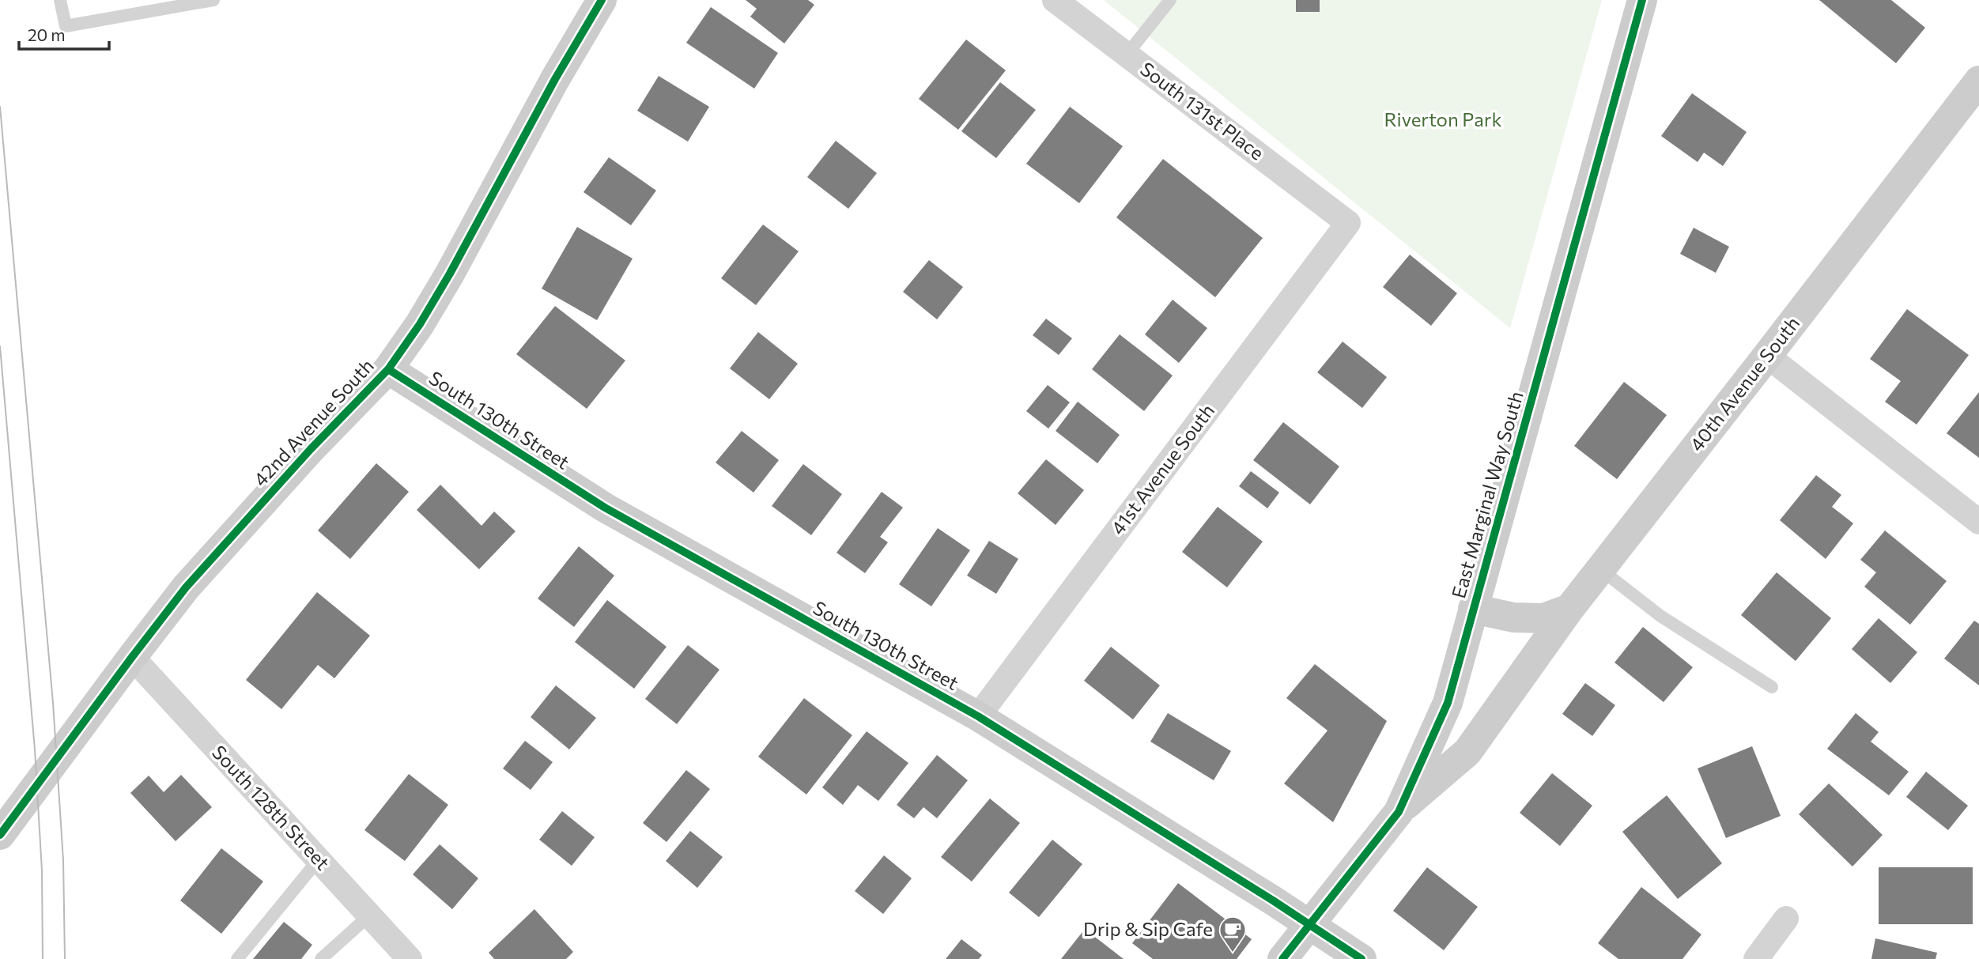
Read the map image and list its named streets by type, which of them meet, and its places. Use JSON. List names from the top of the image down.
{
  "streets": {
    "street": [
      "South 131st Place",
      "40th Avenue South",
      "South 130th Street",
      "42nd Avenue South",
      "41st Avenue South",
      "East Marginal Way South",
      "South 128th Street"
    ]
  },
  "crossings": [
    ["South 131st Place", "41st Avenue South"],
    ["40th Avenue South", "East Marginal Way South"],
    ["South 130th Street", "42nd Avenue South"],
    ["South 130th Street", "41st Avenue South"],
    ["South 130th Street", "East Marginal Way South"],
    ["42nd Avenue South", "South 128th Street"]
  ],
  "parks": ["Riverton Park"],
  "places": {
    "cafe": ["Drip & Sip Cafe"]
  },
  "scale_bar": "20 m"
}
